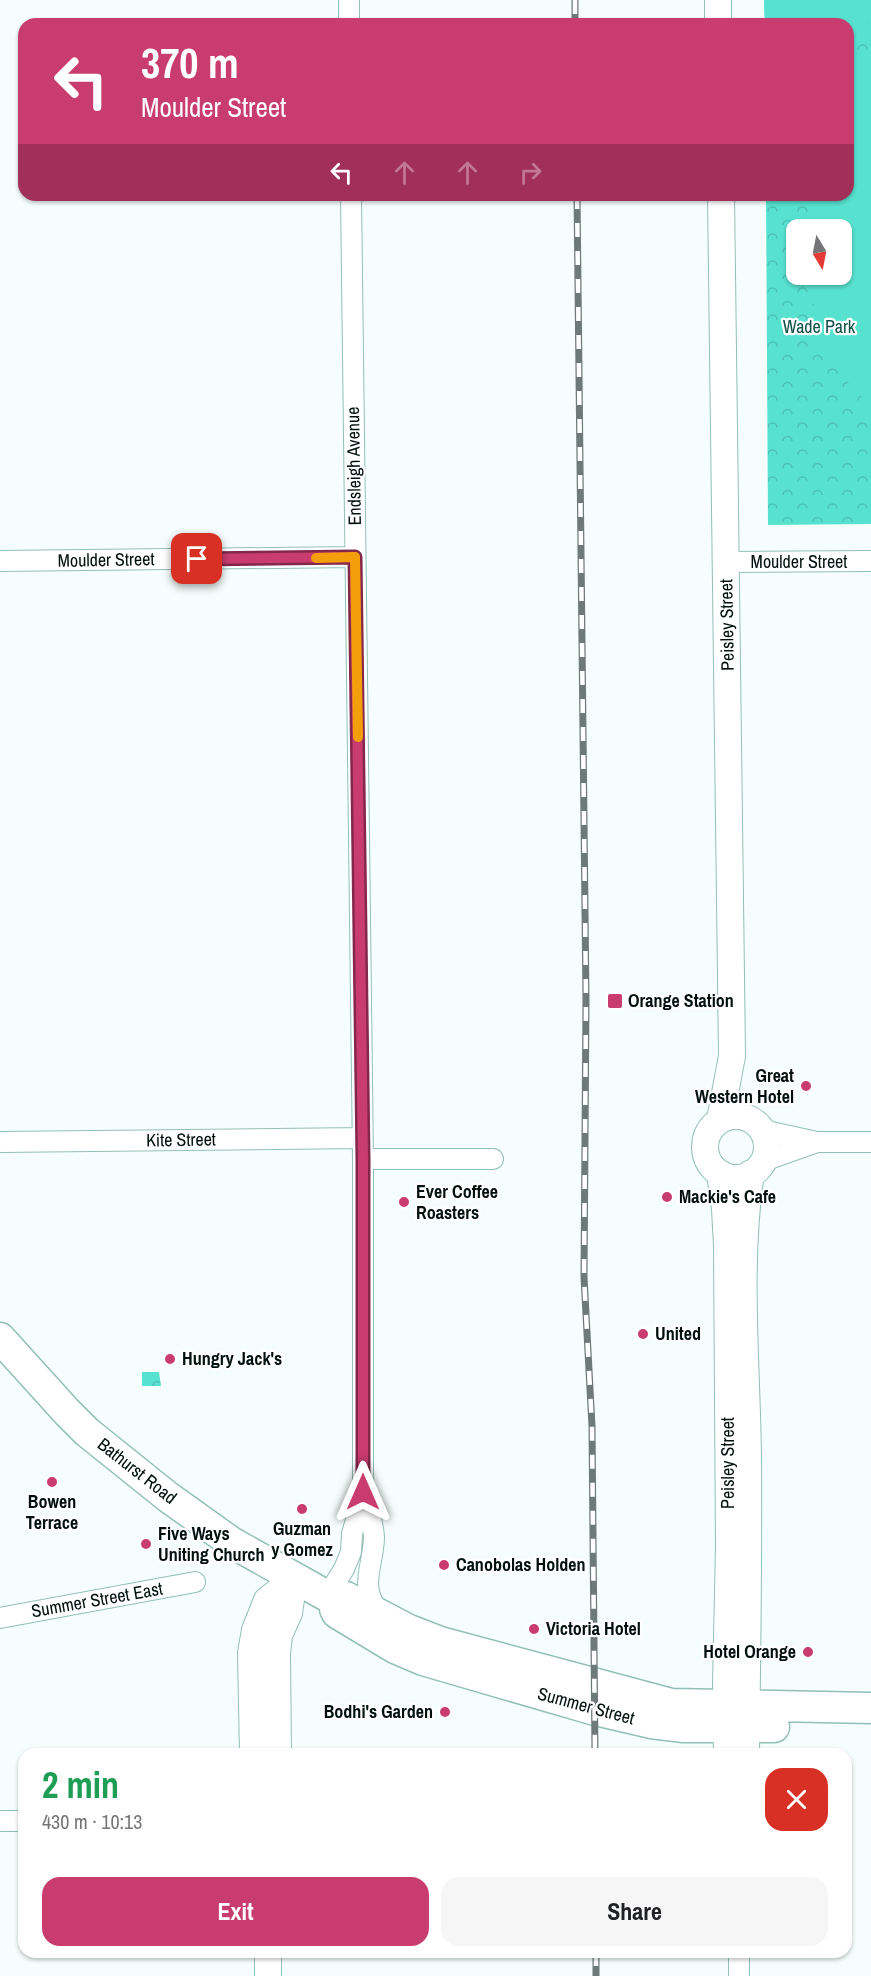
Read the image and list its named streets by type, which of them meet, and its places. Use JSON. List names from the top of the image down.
{
  "streets": {
    "highway": ["Bathurst Road", "Summer Street"],
    "main road": ["Peisley Street"],
    "street": [
      "Endsleigh Avenue",
      "Moulder Street",
      "Kite Street",
      "Summer Street East"
    ]
  },
  "crossings": [
    ["Endsleigh Avenue", "Moulder Street"],
    ["Endsleigh Avenue", "Kite Street"],
    ["Endsleigh Avenue", "Summer Street"],
    ["Moulder Street", "Peisley Street"],
    ["Peisley Street", "Summer Street"],
    ["Bathurst Road", "Summer Street"]
  ],
  "parks": ["Wade Park"],
  "places": {
    "transit": ["Orange Station"],
    "other": [
      "Great Western Hotel",
      "Mackie's Cafe",
      "Ever Coffee Roasters",
      "United",
      "Hungry Jack's",
      "Bowen Terrace",
      "Guzman y Gomez",
      "Five Ways Uniting Church",
      "Canobolas Holden",
      "Victoria Hotel",
      "Hotel Orange",
      "Bodhi's Garden"
    ]
  },
  "north": "bottom",
  "page": {
    "turn": ["370 m", "Moulder Street"],
    "heading": ["2 min", "430 m · 10:13"],
    "buttons": ["Exit", "Share"]
  }
}
